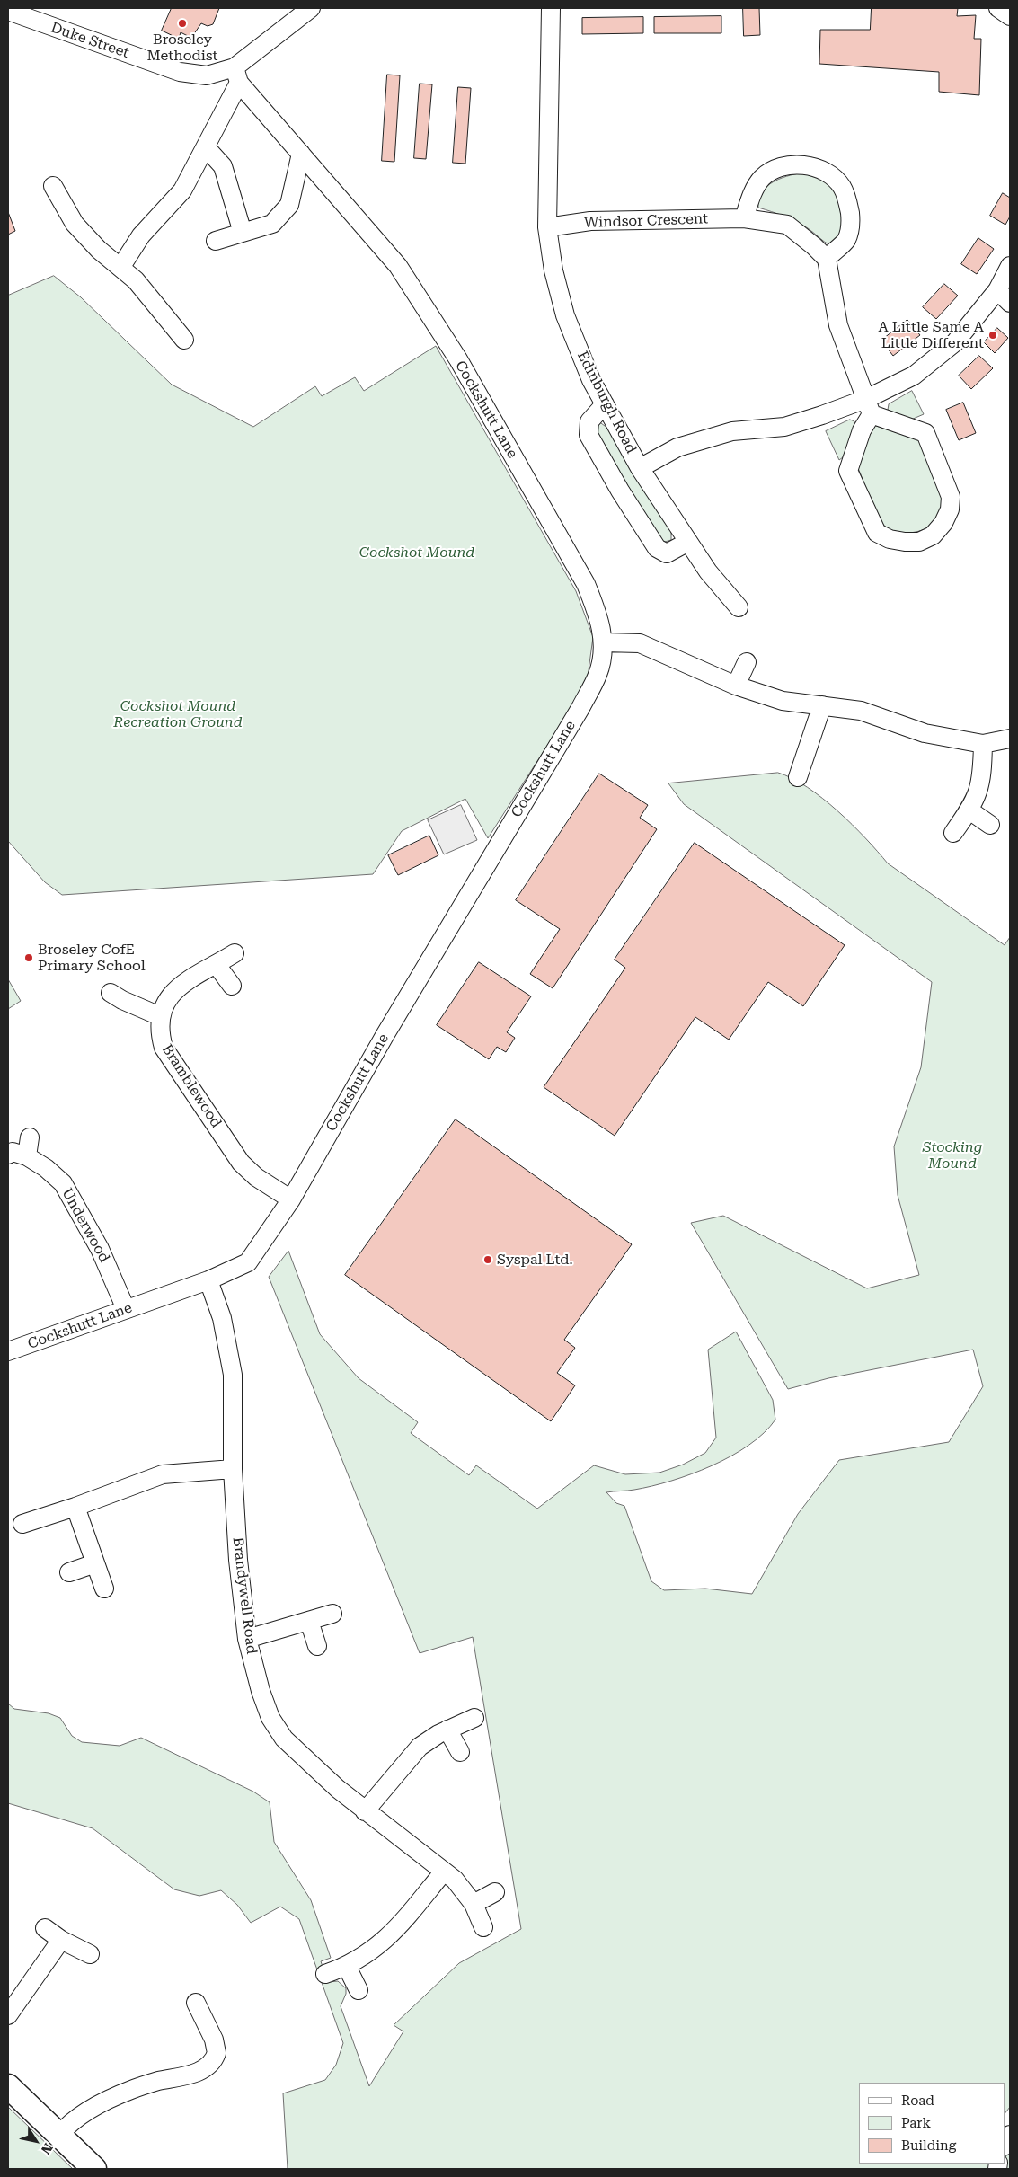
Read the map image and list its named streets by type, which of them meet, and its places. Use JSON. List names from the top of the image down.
{
  "streets": {
    "street": [
      "Duke Street",
      "Windsor Crescent",
      "Edinburgh Road",
      "Cockshutt Lane",
      "Bramblewood",
      "Underwood",
      "Brandywell Road"
    ]
  },
  "crossings": [
    ["Duke Street", "Cockshutt Lane"],
    ["Windsor Crescent", "Edinburgh Road"],
    ["Cockshutt Lane", "Bramblewood"],
    ["Cockshutt Lane", "Underwood"],
    ["Cockshutt Lane", "Brandywell Road"]
  ],
  "parks": ["Cockshot Mound", "Cockshot Mound Recreation Ground", "Stocking Mound"],
  "places": [
    "Broseley Methodist",
    "A Little Same A Little Different",
    "Broseley CofE Primary School",
    "Syspal Ltd."
  ],
  "legend": ["Road", "Park", "Building"],
  "north": "bottom right"
}
